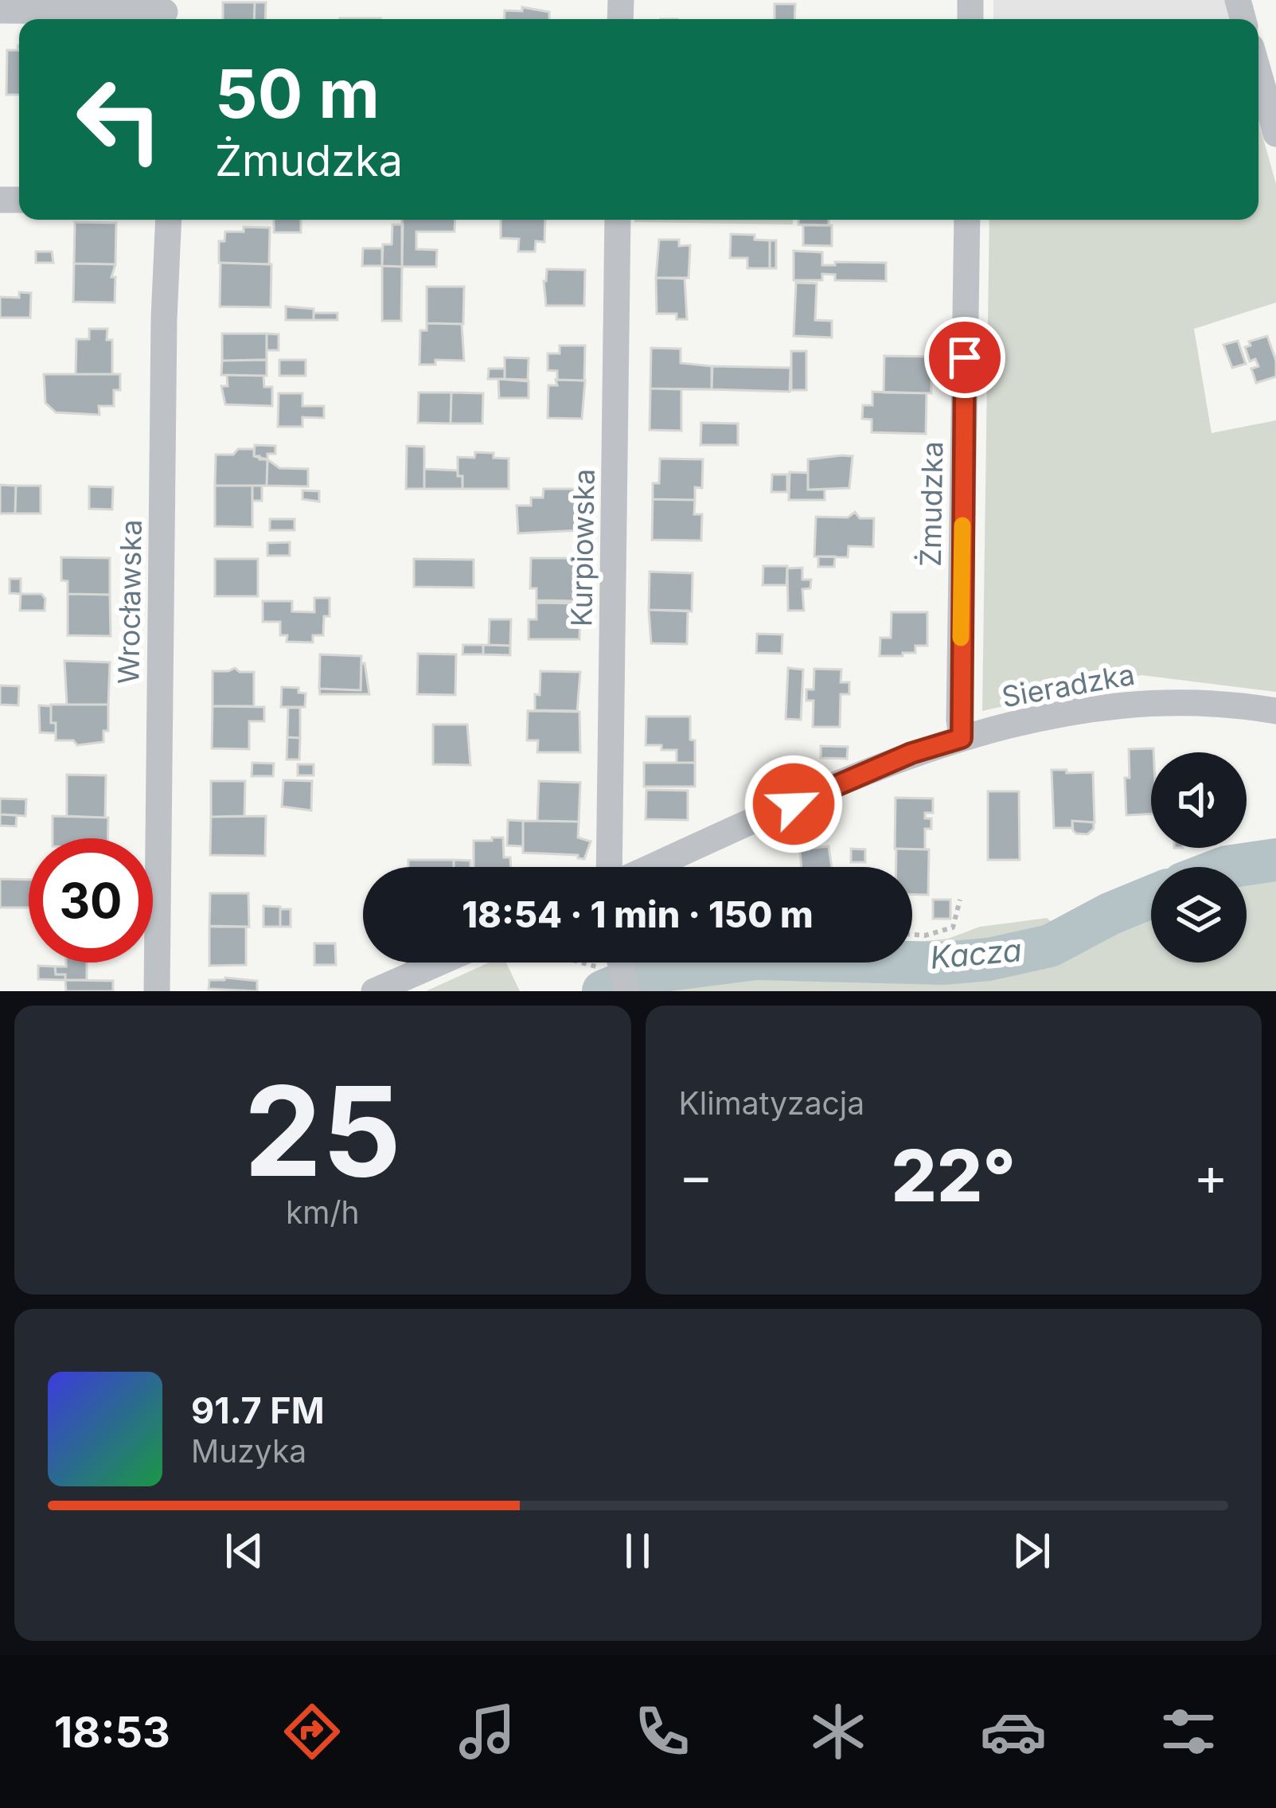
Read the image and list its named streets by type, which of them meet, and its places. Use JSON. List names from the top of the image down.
{
  "streets": {
    "street": [
      "Żmudzka",
      "Kurpiowska",
      "Wrocławska",
      "Sieradzka"
    ]
  },
  "crossings": [
    ["Żmudzka", "Sieradzka"]
  ],
  "water": ["Kacza"],
  "page": {
    "turn": ["50 m", "Żmudzka"],
    "limit": "30",
    "trip": "18:54 · 1 min · 150 m",
    "tile": [
      ["25", "km/h"],
      "Klimatyzacja"
    ],
    "heat": ["−", "22°", "+"],
    "song": ["91.7 FM", "Muzyka"],
    "tabs": "18:53"
  }
}
